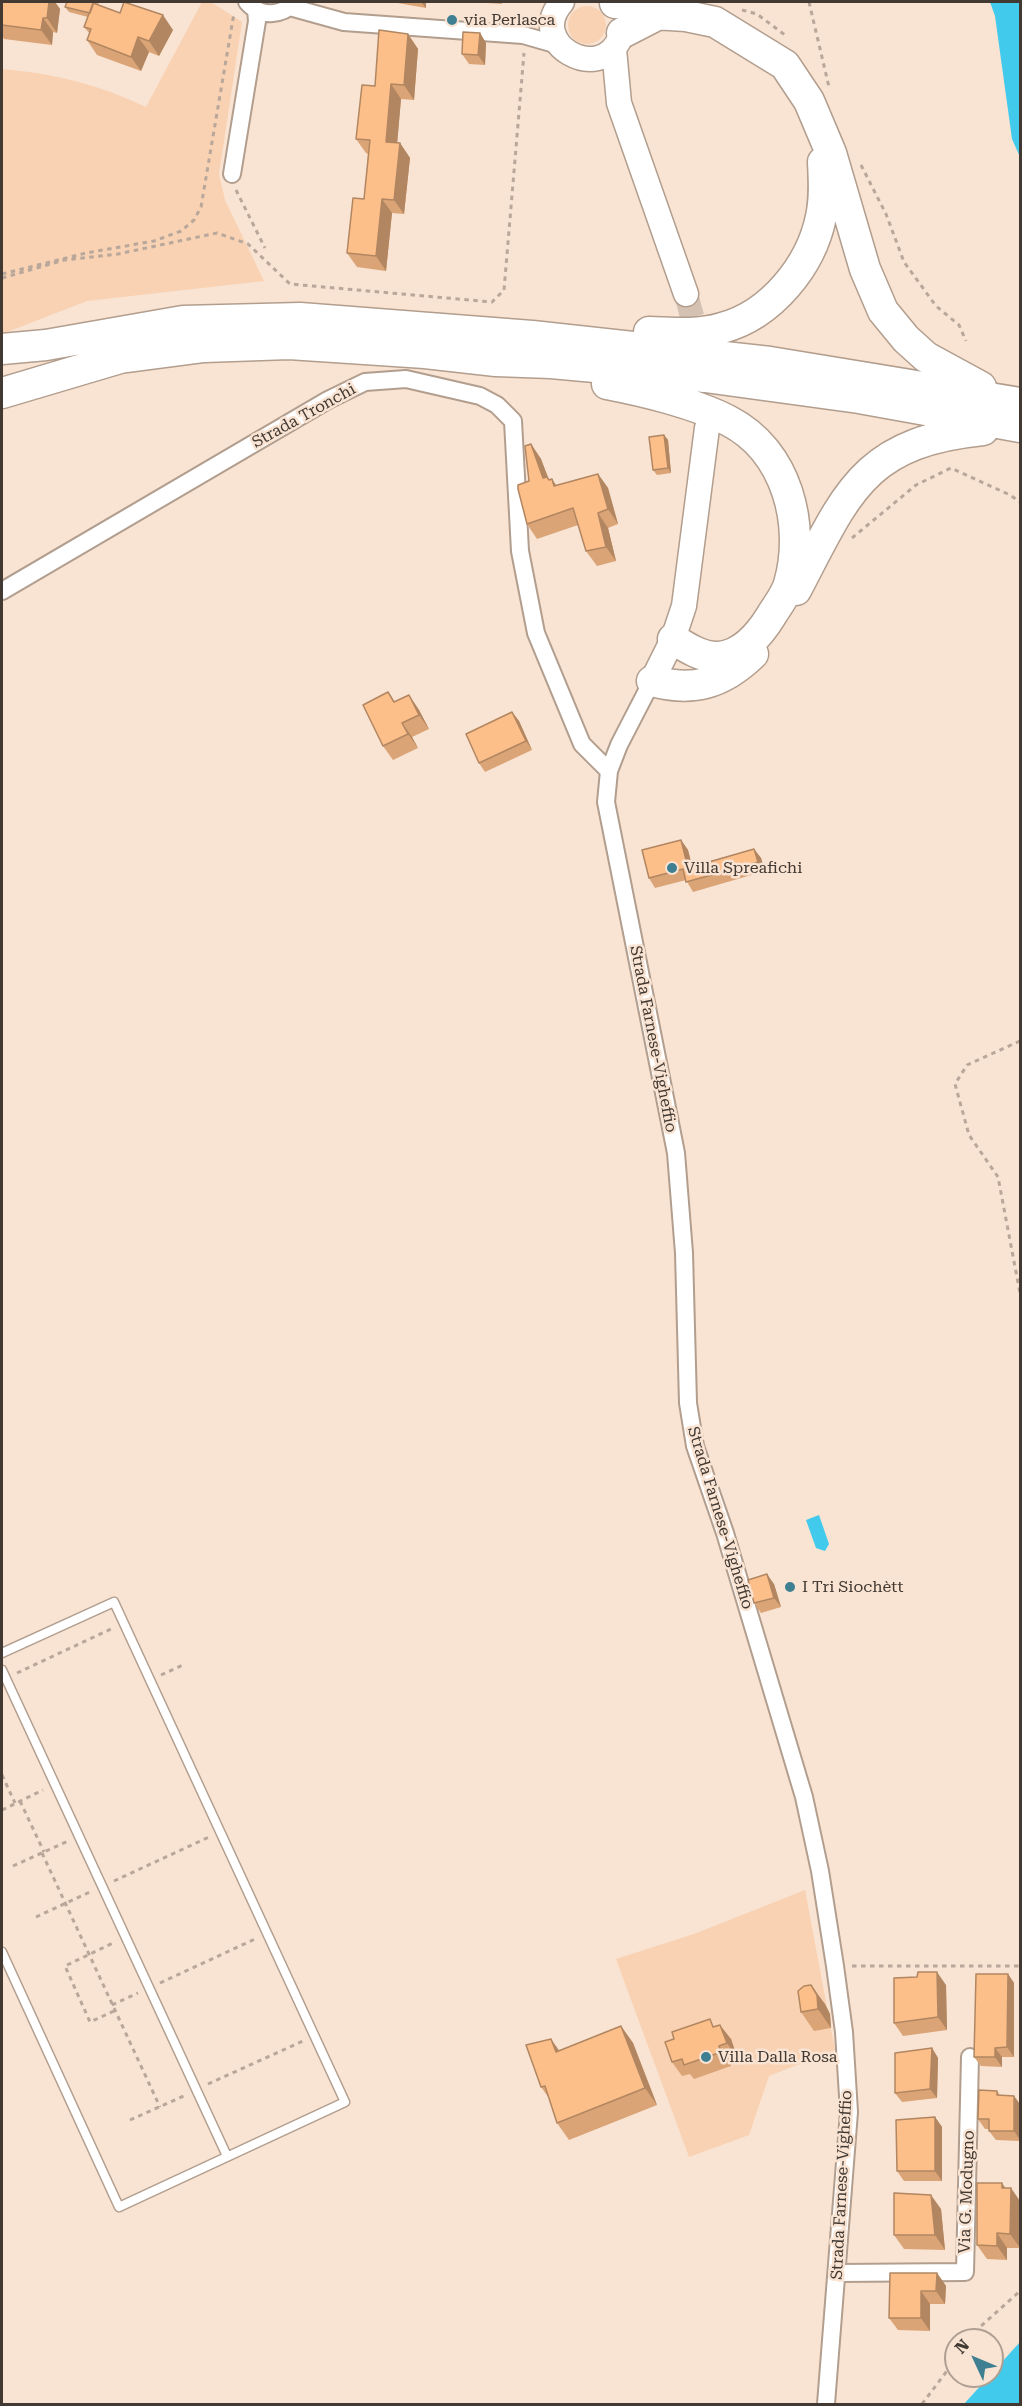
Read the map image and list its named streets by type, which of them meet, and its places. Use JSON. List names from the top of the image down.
{
  "streets": {
    "street": ["Strada Tronchi", "Strada Farnese-Vigheffio", "Via G. Modugno"]
  },
  "crossings": [
    ["Strada Tronchi", "Strada Farnese-Vigheffio"],
    ["Strada Farnese-Vigheffio", "Via G. Modugno"]
  ],
  "places": [
    "via Perlasca",
    "Villa Spreafichi",
    "I Tri Siochètt",
    "Villa Dalla Rosa"
  ],
  "north": "top left"
}
